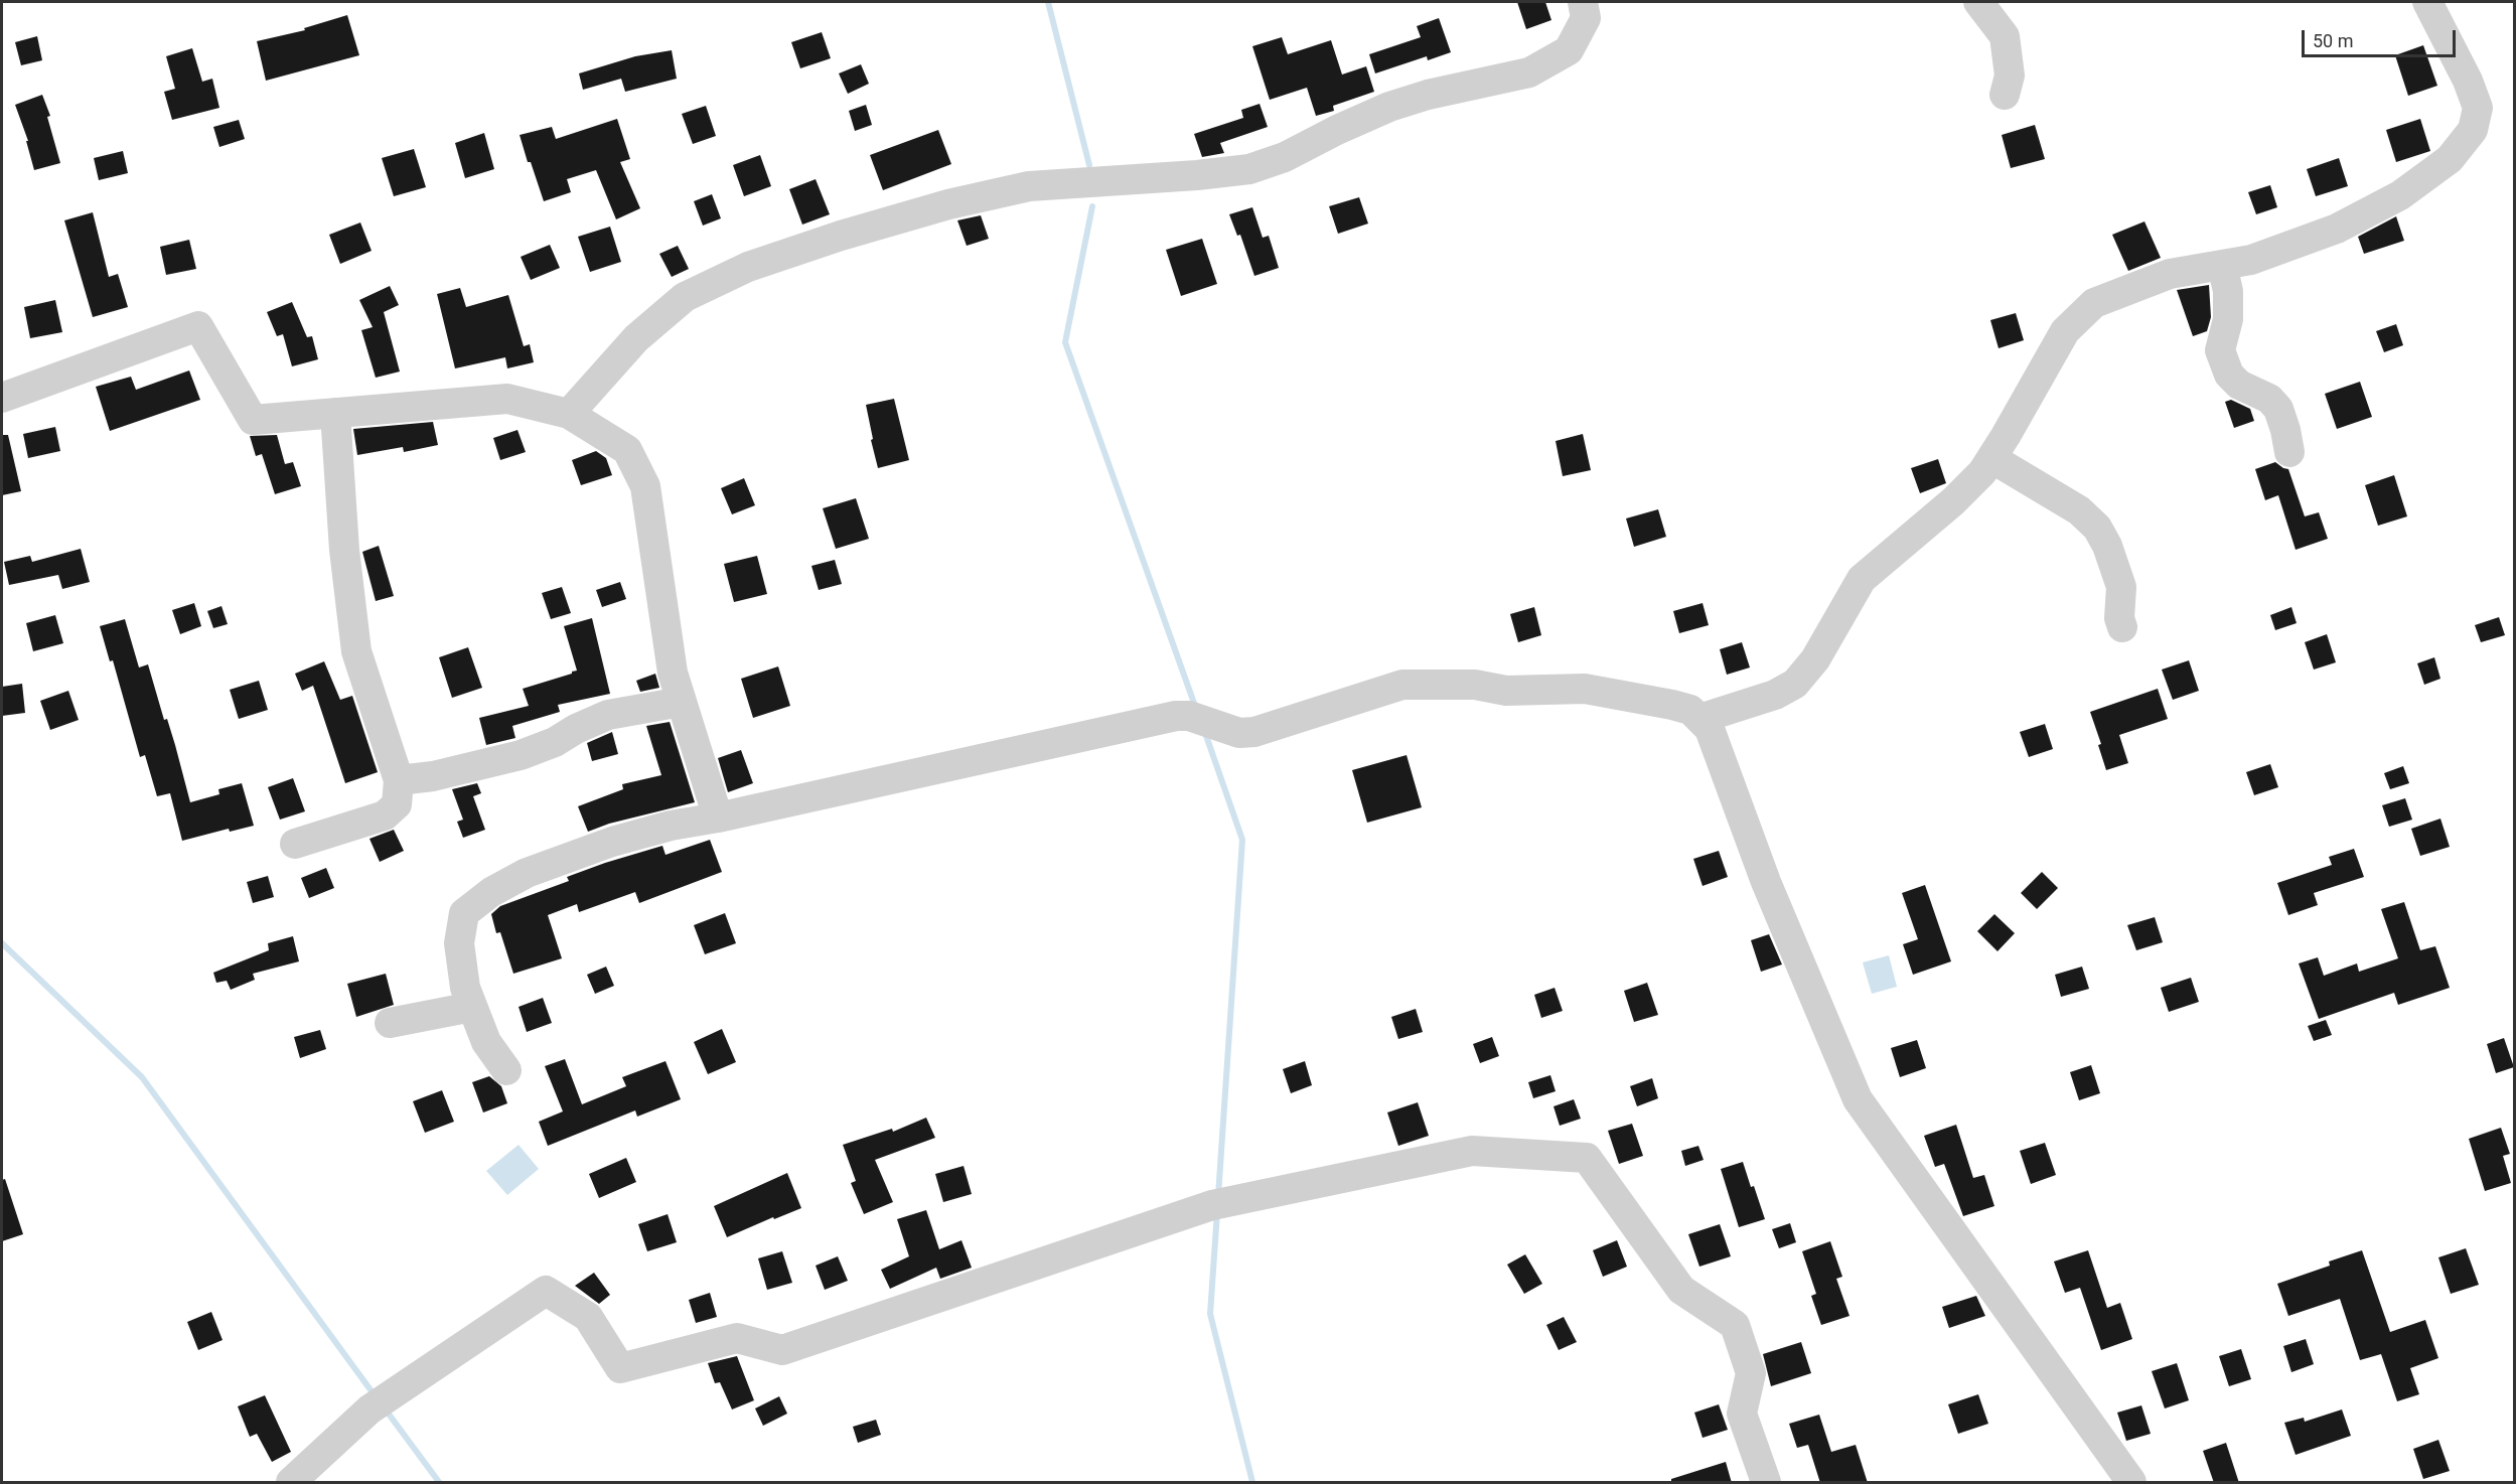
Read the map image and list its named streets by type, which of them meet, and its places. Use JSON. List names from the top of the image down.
{
  "scale_bar": "50 m"
}
